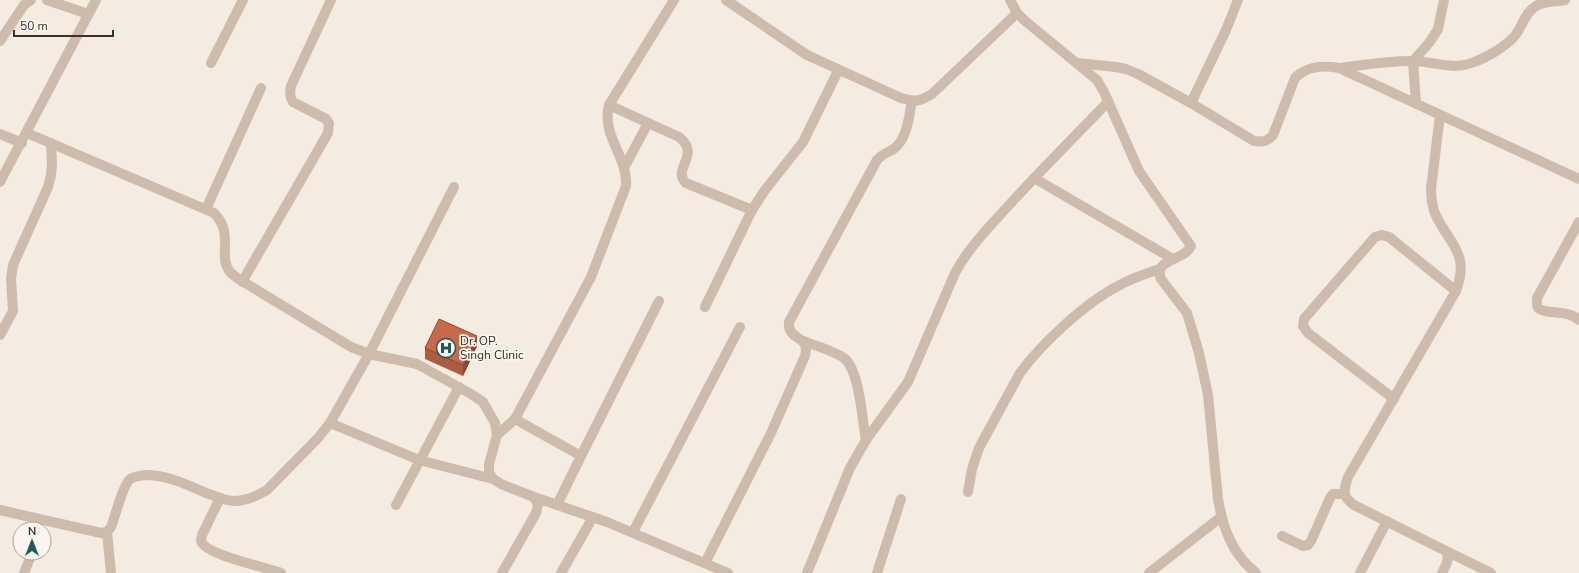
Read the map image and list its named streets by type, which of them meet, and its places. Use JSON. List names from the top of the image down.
{
  "places": {
    "hospital": ["Dr. OP. Singh Clinic"]
  },
  "scale_bar": "50 m",
  "north": "top"
}
